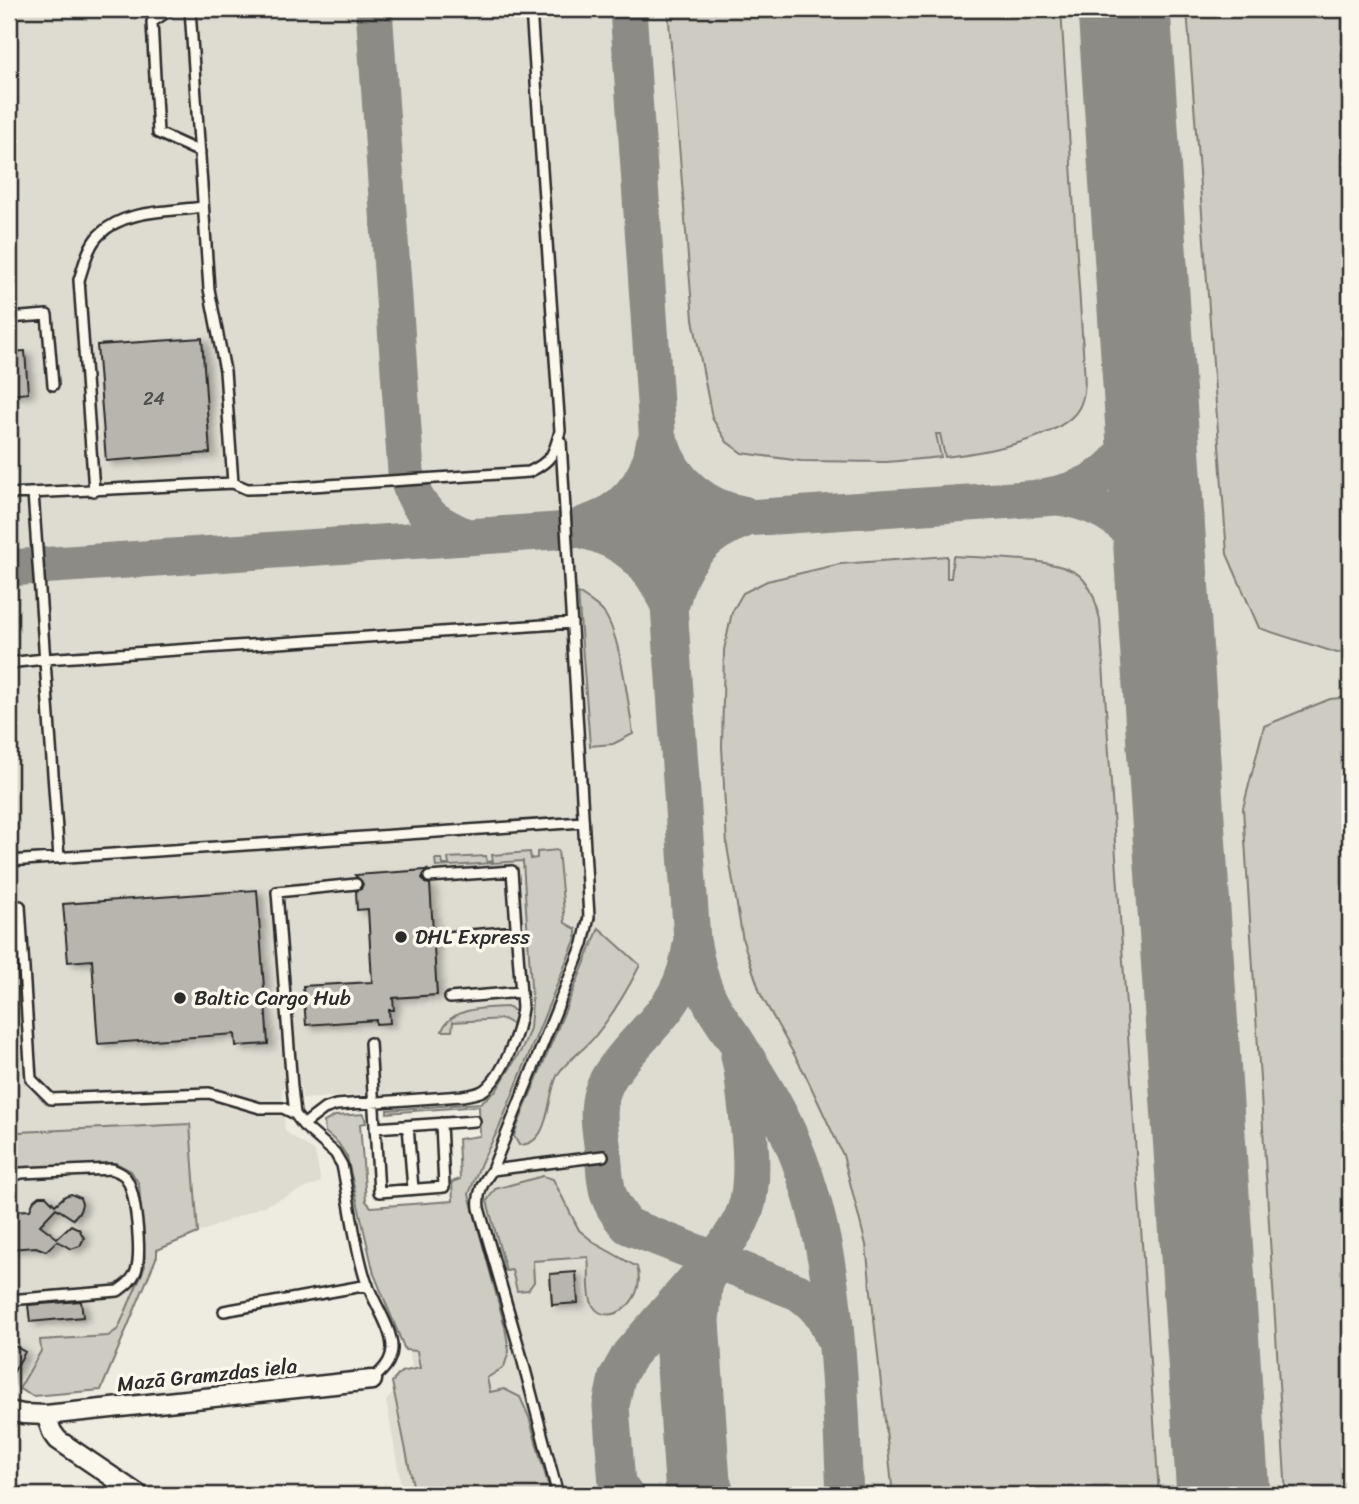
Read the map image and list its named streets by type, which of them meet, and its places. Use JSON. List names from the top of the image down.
{
  "streets": {
    "street": ["Mazā Gramzdas iela"]
  },
  "places": ["DHL Express", "Baltic Cargo Hub"],
  "house_numbers": ["24"]
}
